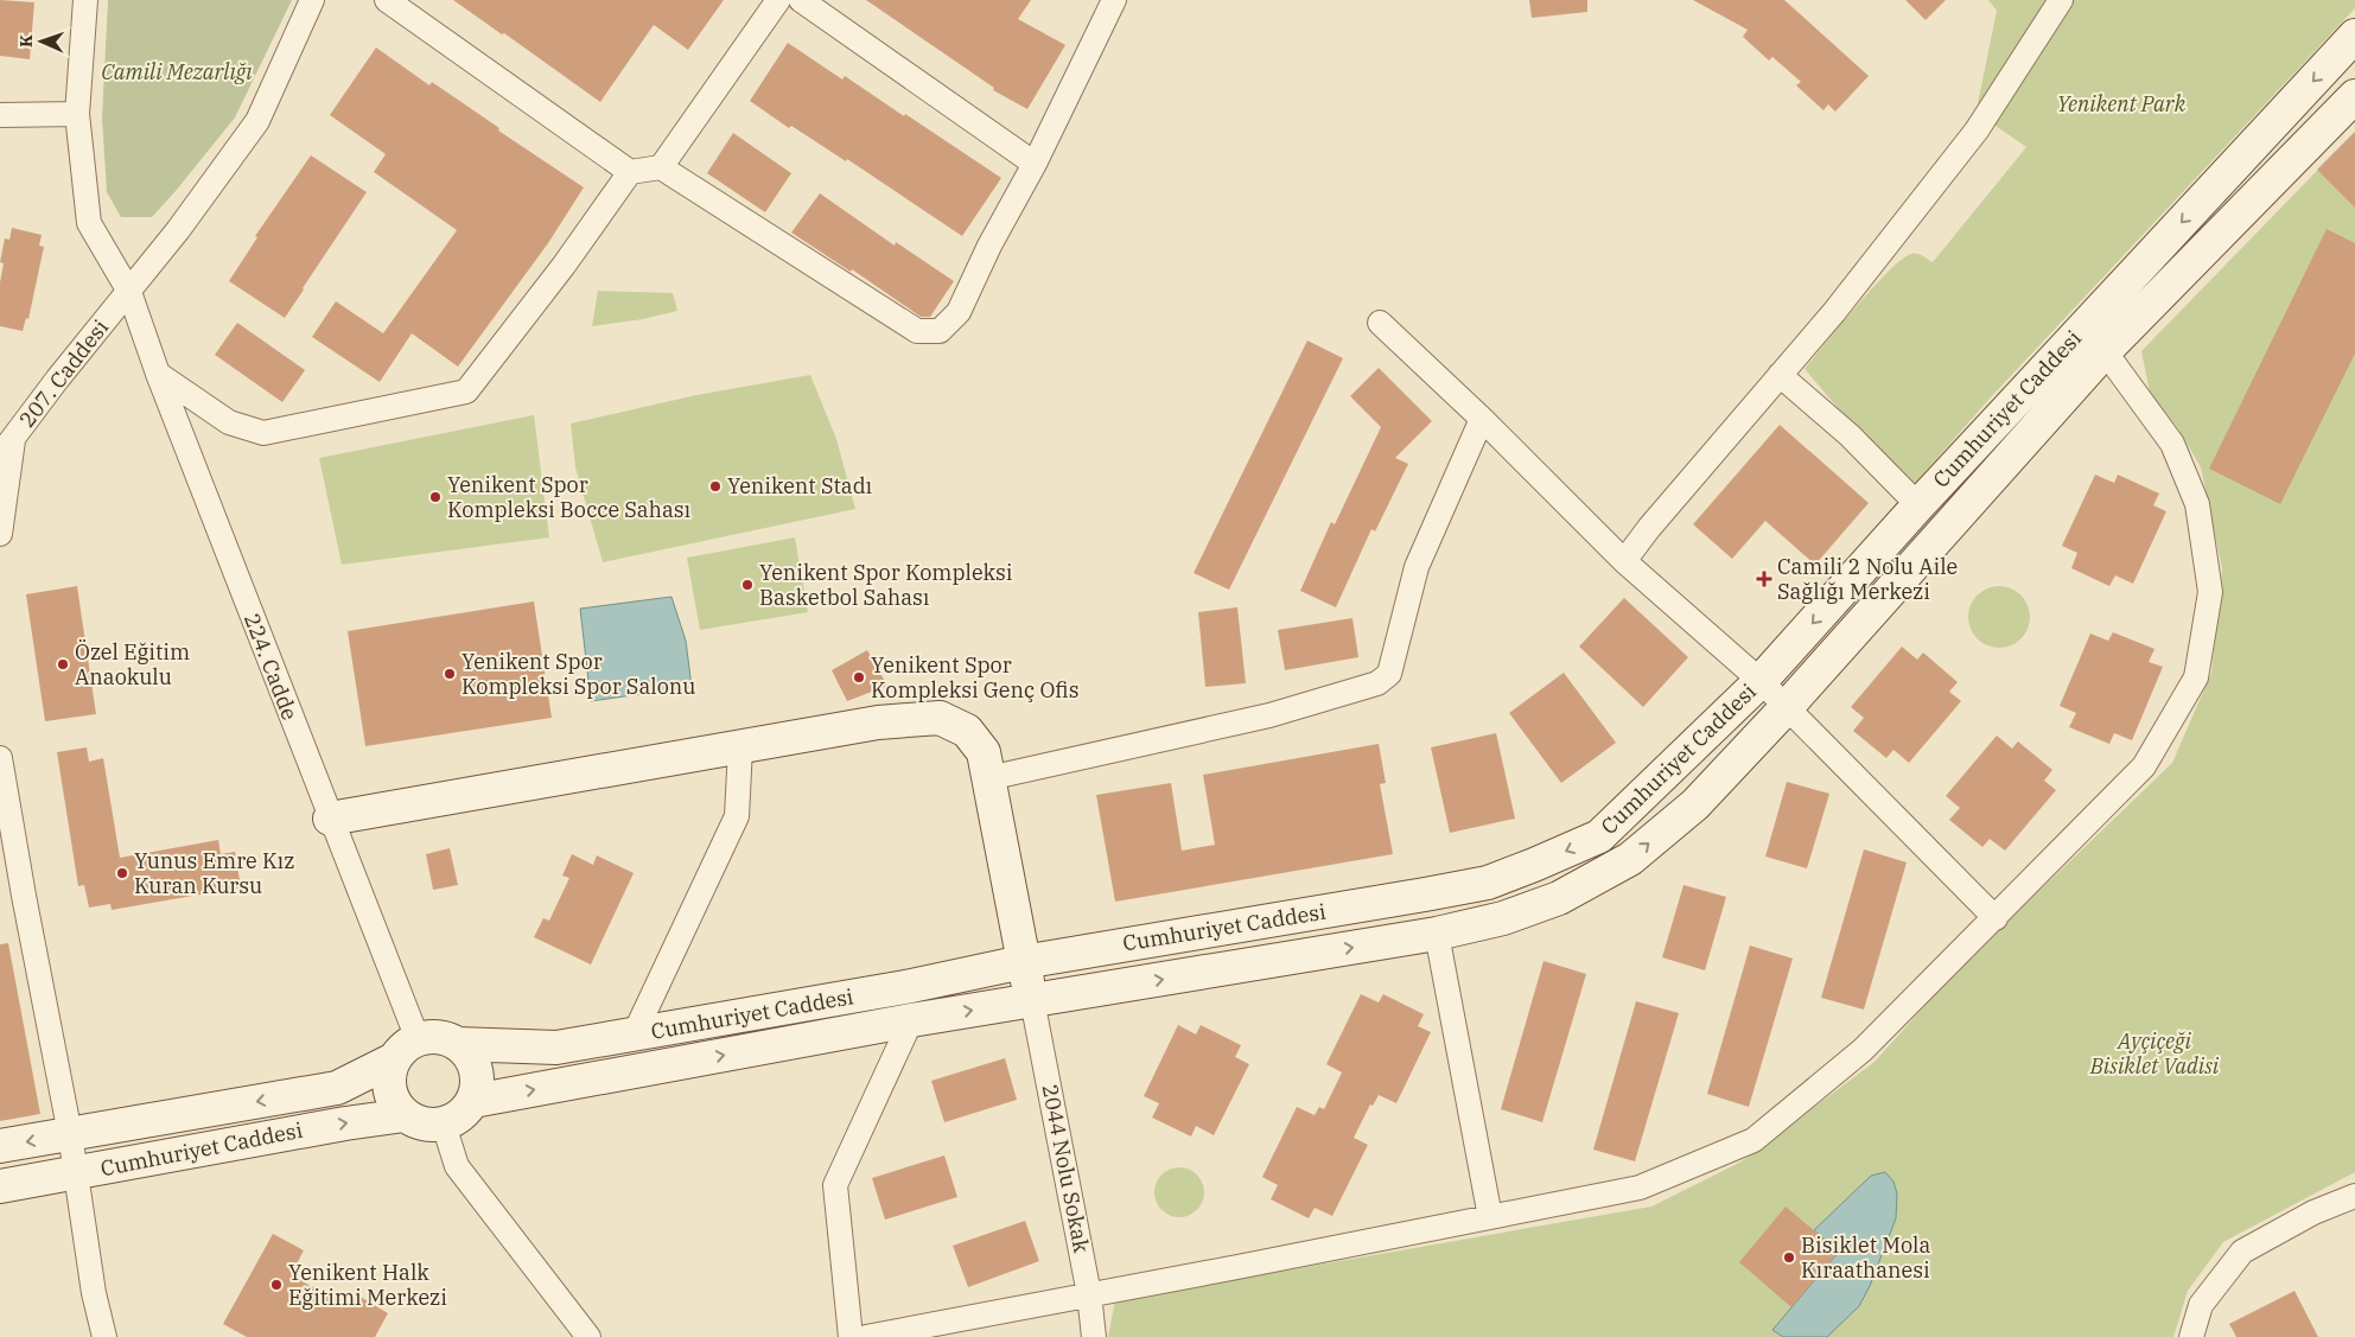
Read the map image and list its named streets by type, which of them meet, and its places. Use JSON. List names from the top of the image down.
{
  "streets": {
    "street": [
      "207. Caddesi",
      "Cumhuriyet Caddesi",
      "224. Cadde",
      "2044 Nolu Sokak"
    ]
  },
  "crossings": [
    ["207. Caddesi", "224. Cadde"],
    ["Cumhuriyet Caddesi", "224. Cadde"],
    ["Cumhuriyet Caddesi", "2044 Nolu Sokak"]
  ],
  "parks": ["Camili Mezarlığı", "Yenikent Park", "Ayçiçeği Bisiklet Vadisi"],
  "places": {
    "other": [
      "Yenikent Stadı",
      "Yenikent Spor Kompleksi Bocce Sahası",
      "Yenikent Spor Kompleksi Basketbol Sahası",
      "Özel Eğitim Anaokulu",
      "Yenikent Spor Kompleksi Spor Salonu",
      "Yenikent Spor Kompleksi Genç Ofis",
      "Yunus Emre Kız Kuran Kursu",
      "Bisiklet Mola Kıraathanesi",
      "Yenikent Halk Eğitimi Merkezi"
    ],
    "health": ["Camili 2 Nolu Aile Sağlığı Merkezi"]
  },
  "north": "left"
}
